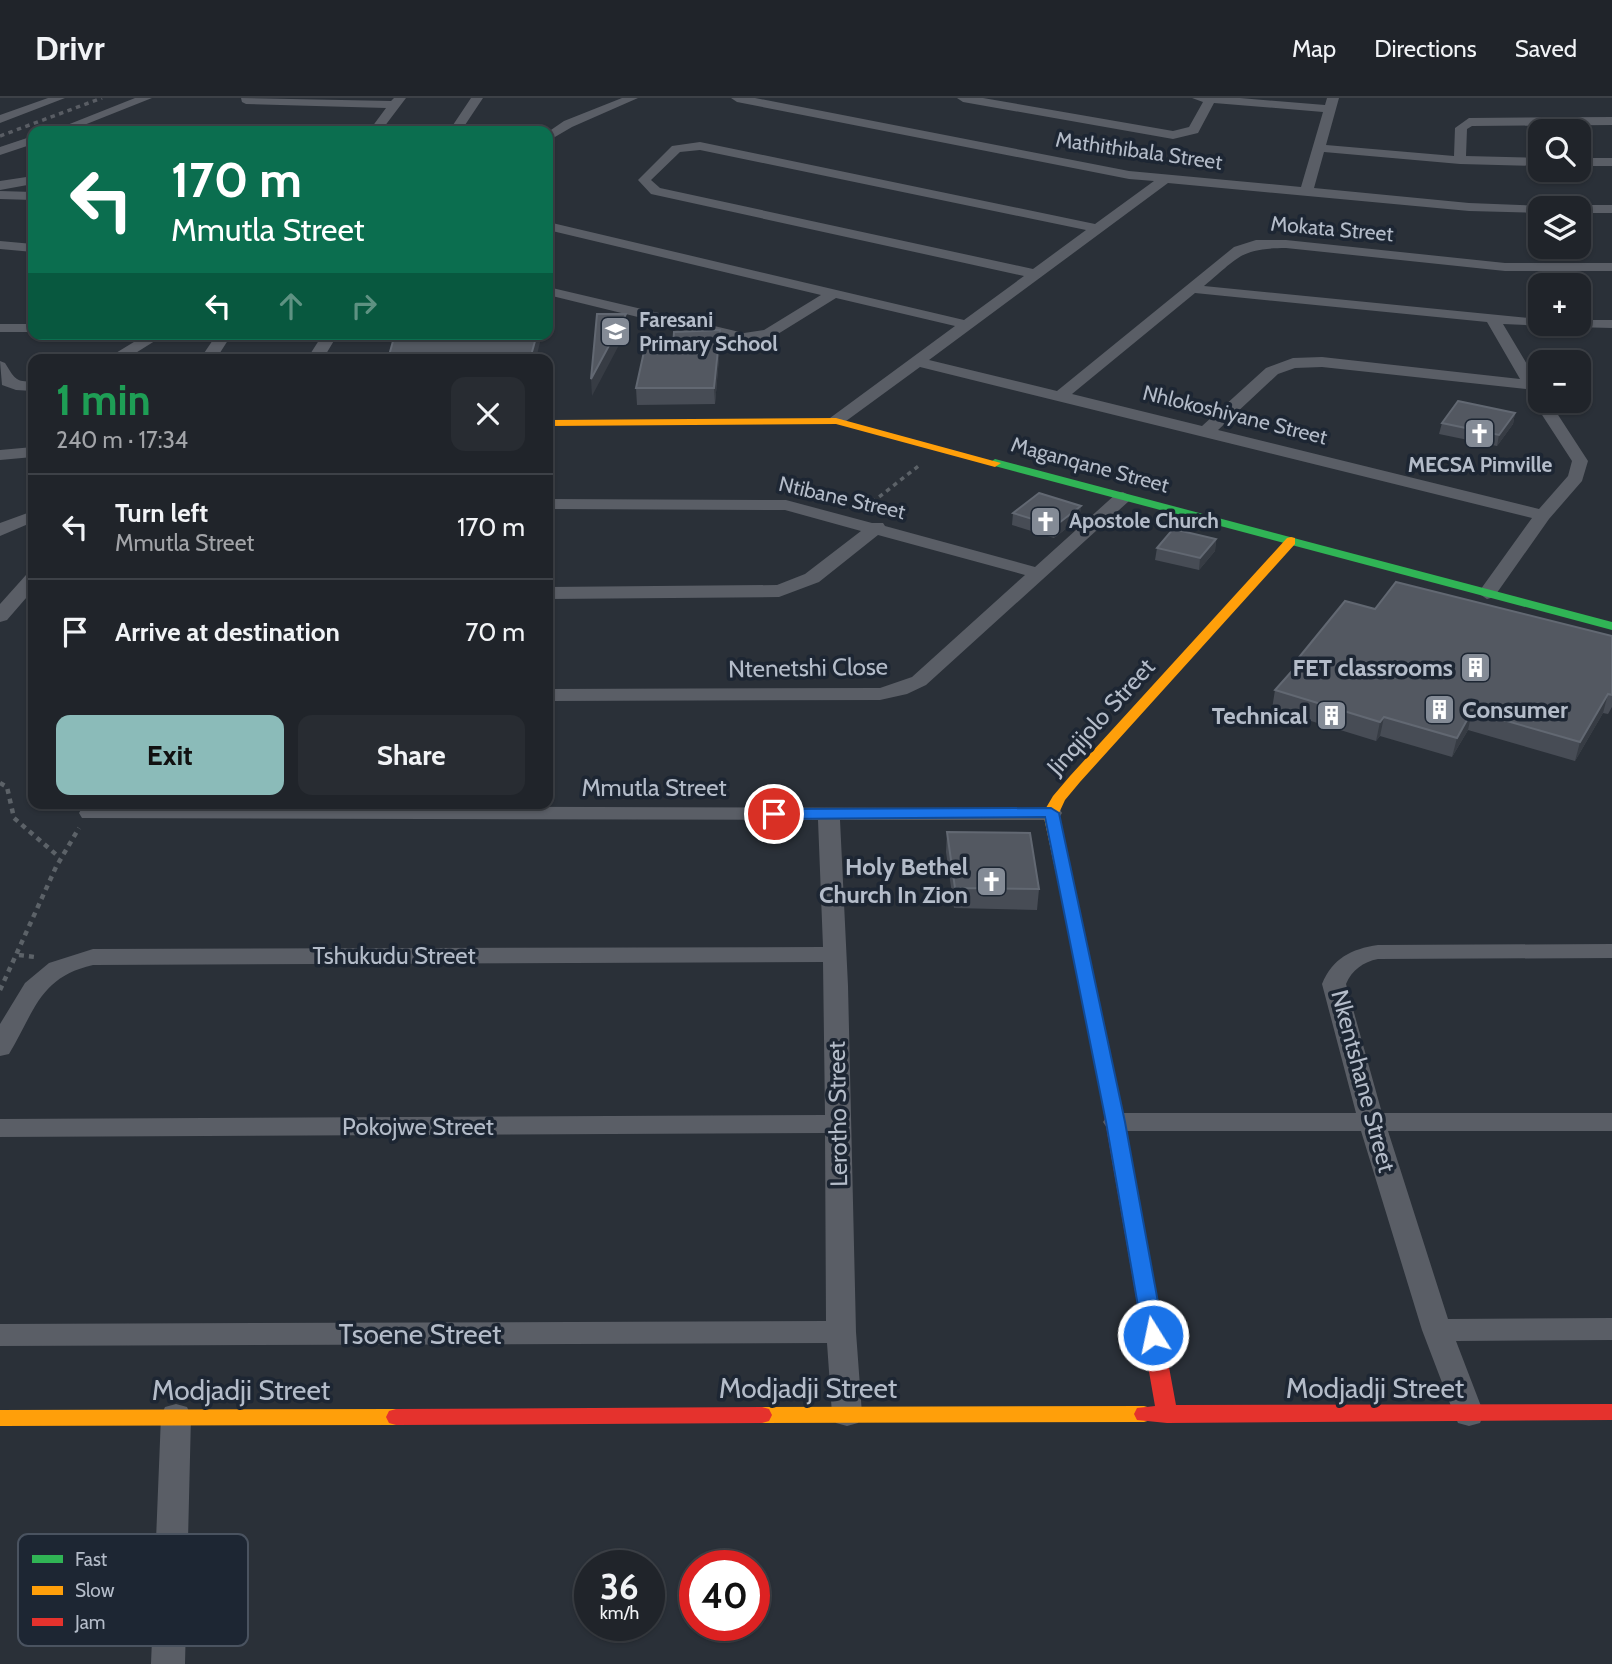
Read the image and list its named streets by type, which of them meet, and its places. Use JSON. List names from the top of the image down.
{
  "streets": {
    "street": [
      "Mathithibala Street",
      "Mokata Street",
      "Nhlokoshiyane Street",
      "Maganqane Street",
      "Ntibane Street",
      "Ntenetshi Close",
      "Jinqijolo Street",
      "Mmutla Street",
      "Tshukudu Street",
      "Nkentshane Street",
      "Lerotho Street",
      "Pokojwe Street",
      "Tsoene Street",
      "Modjadji Street"
    ]
  },
  "crossings": [
    ["Mokata Street", "Nhlokoshiyane Street"],
    ["Maganqane Street", "Ntenetshi Close"],
    ["Maganqane Street", "Jinqijolo Street"],
    ["Ntibane Street", "Ntenetshi Close"],
    ["Jinqijolo Street", "Mmutla Street"],
    ["Jinqijolo Street", "Modjadji Street"],
    ["Mmutla Street", "Lerotho Street"],
    ["Tshukudu Street", "Lerotho Street"],
    ["Nkentshane Street", "Modjadji Street"],
    ["Lerotho Street", "Pokojwe Street"],
    ["Lerotho Street", "Tsoene Street"],
    ["Lerotho Street", "Modjadji Street"]
  ],
  "places": {
    "school or university": ["Faresani Primary School"],
    "church": ["MECSA Pimville", "Apostole Church", "Holy Bethel Church In Zion"],
    "building": ["FET classrooms", "Consumer", "Technical"]
  },
  "legend": ["Fast", "Slow", "Jam"],
  "page": {
    "header": "Drivr",
    "nav": ["Map", "Directions", "Saved"],
    "map_buttons": ["+", "−"],
    "turn": ["170 m", "Mmutla Street"],
    "heading": ["1 min", "240 m · 17:34"],
    "list": [
      {
        "name": "Turn left",
        "note": "Mmutla Street",
        "value": "170 m"
      },
      {
        "name": "Arrive at destination",
        "value": "70 m"
      }
    ],
    "buttons": ["Exit", "Share"],
    "speed": "36 km/h",
    "limit": "40"
  }
}
